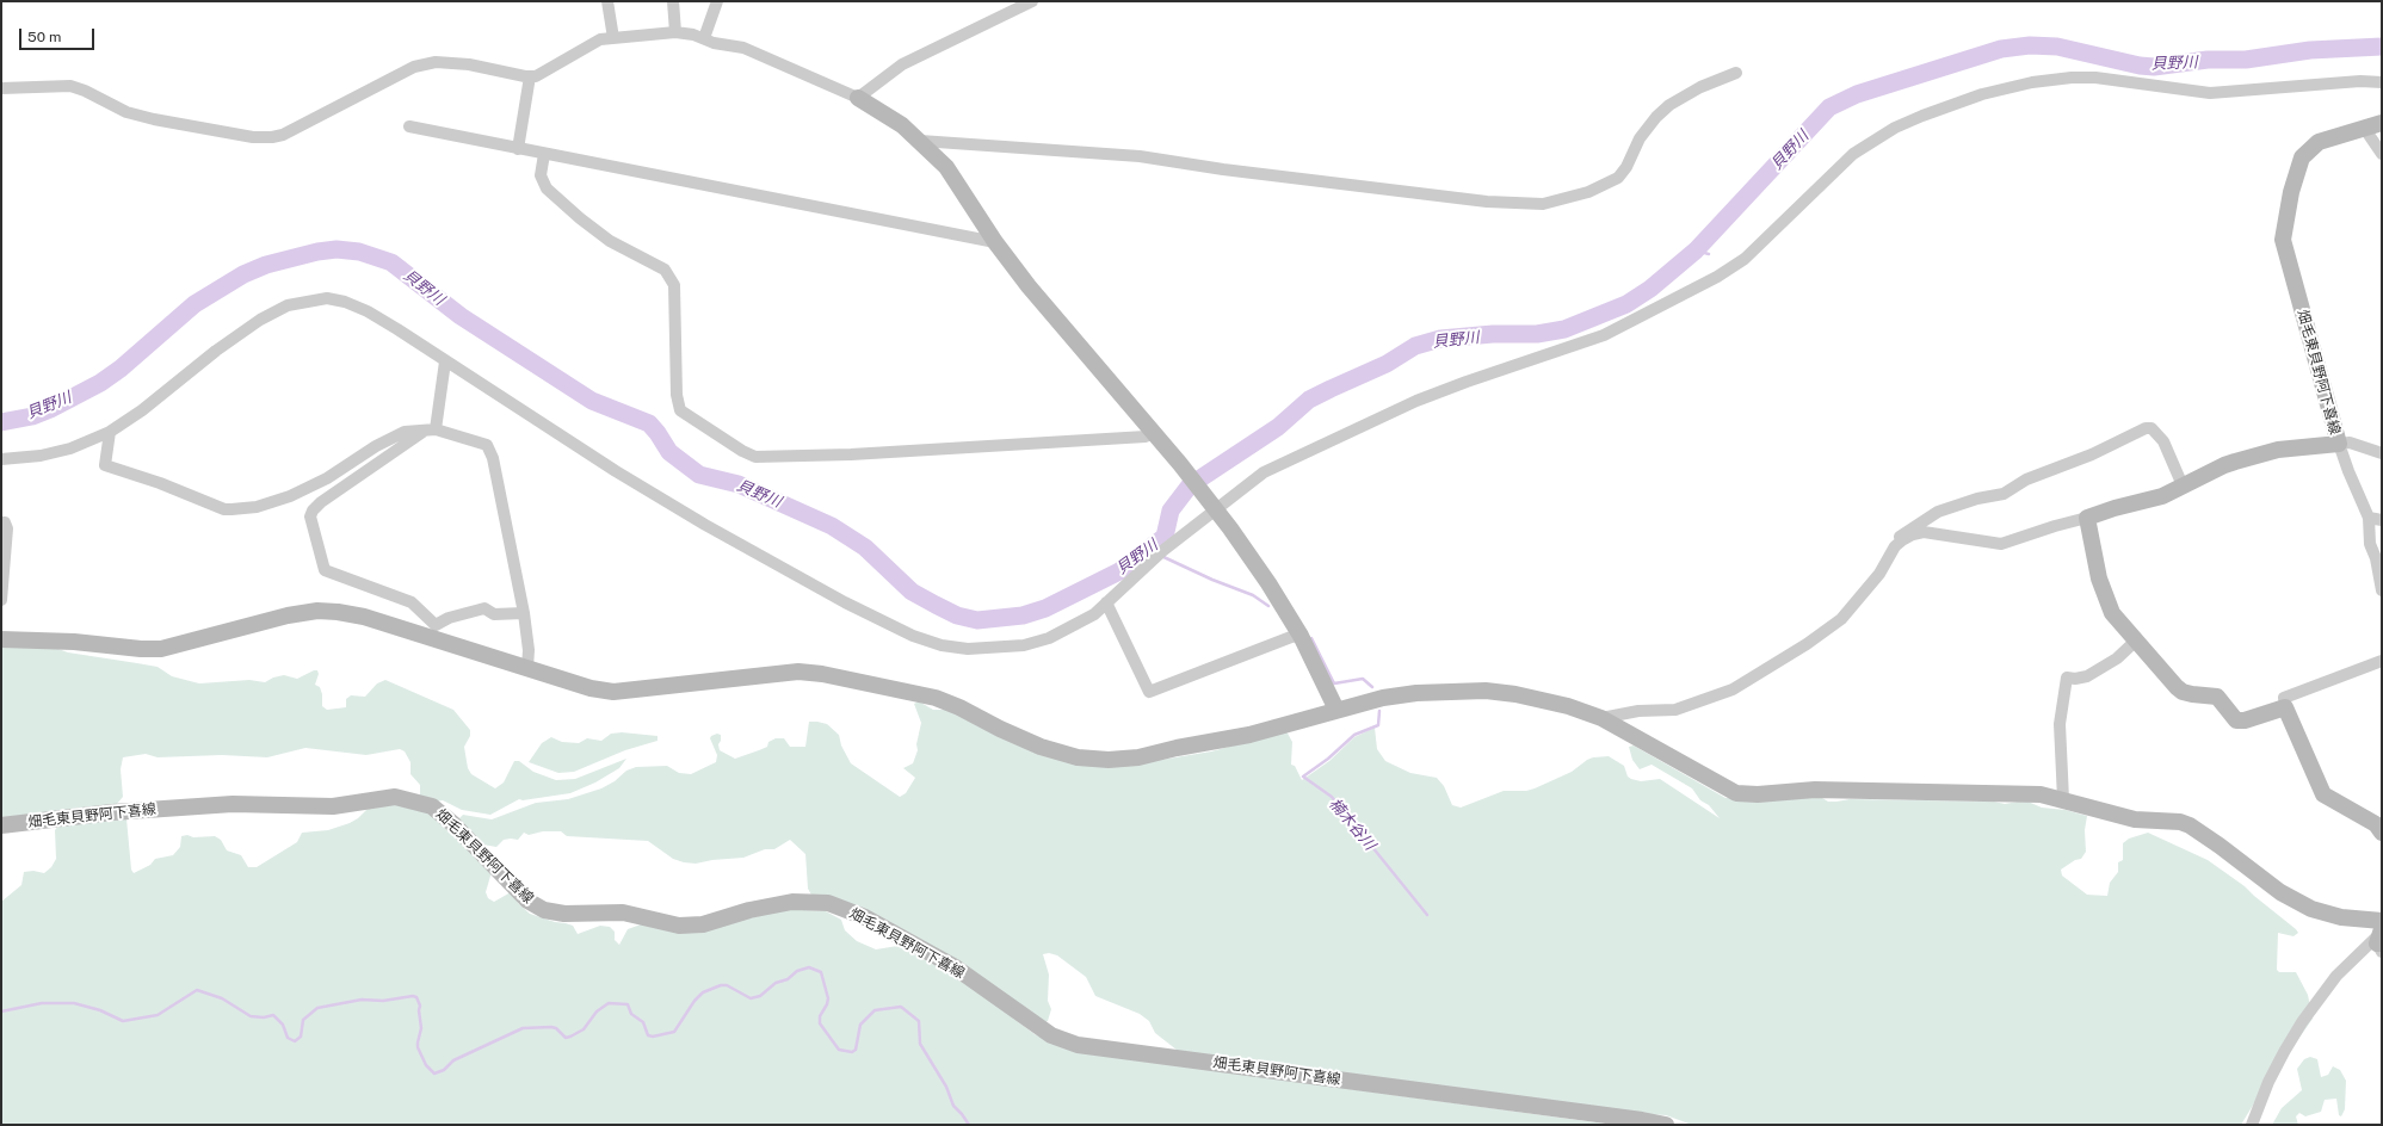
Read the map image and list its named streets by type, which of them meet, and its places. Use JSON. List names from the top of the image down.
{
  "streets": {
    "street": ["畑毛東貝野阿下喜線"]
  },
  "water": ["貝野川", "楠木谷川"],
  "scale_bar": "50 m"
}
